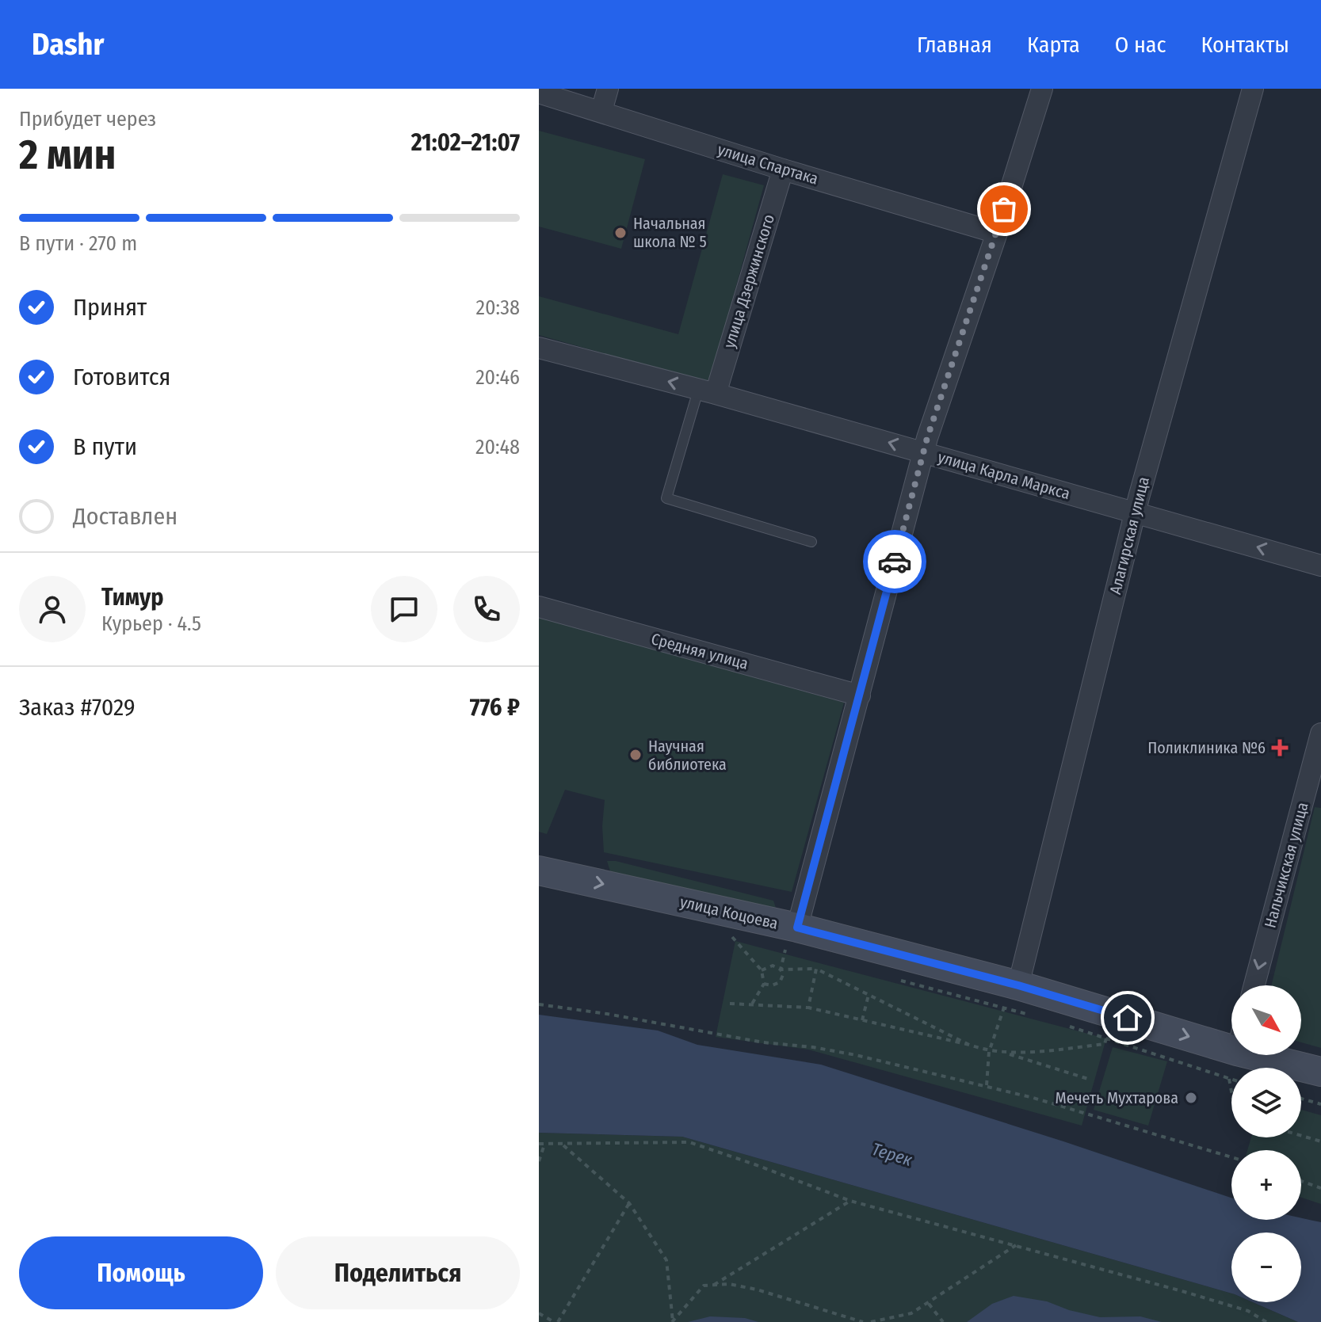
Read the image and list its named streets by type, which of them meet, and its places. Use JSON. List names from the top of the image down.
{
  "streets": {
    "street": [
      "улица Спартака",
      "улица Дзержинского",
      "улица Карла Маркса",
      "Алагирская улица",
      "Средняя улица",
      "Нальчикская улица",
      "улица Коцоева"
    ]
  },
  "crossings": [
    ["улица Спартака", "улица Дзержинского"],
    ["улица Дзержинского", "улица Карла Маркса"],
    ["улица Карла Маркса", "Алагирская улица"],
    ["Алагирская улица", "улица Коцоева"]
  ],
  "one_way": ["улица Карла Маркса", "Нальчикская улица", "улица Коцоева"],
  "water": ["Терек"],
  "places": {
    "other": ["Начальная школа № 5", "Научная библиотека", "Мечеть Мухтарова"],
    "health": ["Поликлиника №6"]
  },
  "north": "bottom right",
  "page": {
    "header": "Dashr",
    "nav": [
      "Главная",
      "Карта",
      "О нас",
      "Контакты"
    ],
    "heading": ["2 мин", "Прибудет через", "21:02–21:07"],
    "panel": [
      "Тимур",
      "Курьер · 4.5",
      "Заказ #7029",
      "776 ₽"
    ],
    "bar": "В пути · 270 m",
    "list": [
      ["Принят", "20:38"],
      ["Готовится", "20:46"],
      ["В пути", "20:48"],
      "Доставлен"
    ],
    "map_buttons": ["+", "−"],
    "buttons": ["Помощь", "Поделиться"]
  }
}
